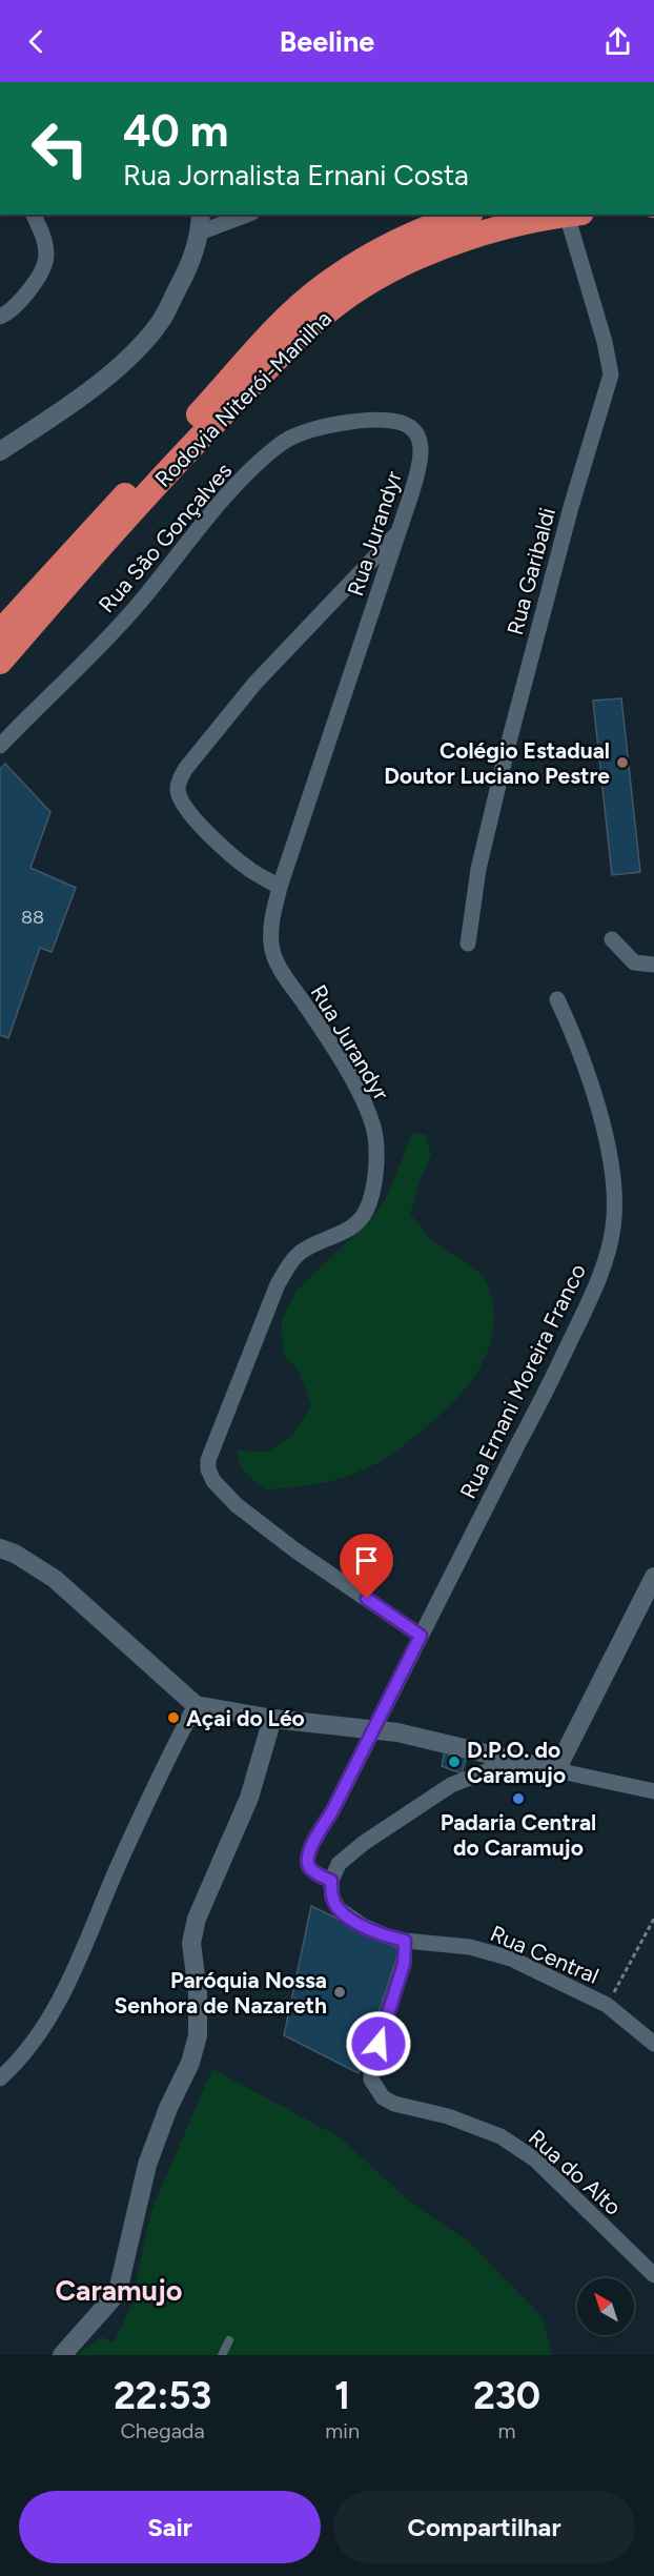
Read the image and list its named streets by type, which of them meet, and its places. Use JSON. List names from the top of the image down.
{
  "streets": {
    "highway": ["Rodovia Niterói-Manilha"],
    "street": [
      "Rua Jurandyr",
      "Rua São Gonçalves",
      "Rua Garibaldi",
      "Rua Ernani Moreira Franco",
      "Rua Central",
      "Rua do Alto"
    ]
  },
  "crossings": [
    ["Rua Jurandyr", "Rua São Gonçalves"],
    ["Rua Jurandyr", "Rua Ernani Moreira Franco"],
    ["Rua Central", "Rua do Alto"]
  ],
  "districts": ["Caramujo"],
  "places": [
    "Colégio Estadual Doutor Luciano Pestre",
    "Açai do Léo",
    "D.P.O. do Caramujo",
    "Padaria Central do Caramujo",
    "Paróquia Nossa Senhora de Nazareth"
  ],
  "house_numbers": ["88"],
  "north": "top left",
  "page": {
    "header": "Beeline",
    "turn": ["40 m", "Rua Jornalista Ernani Costa"],
    "eta": [
      "22:53",
      "Chegada",
      "1",
      "min",
      "230",
      "m"
    ],
    "buttons": ["Sair", "Compartilhar"]
  }
}
